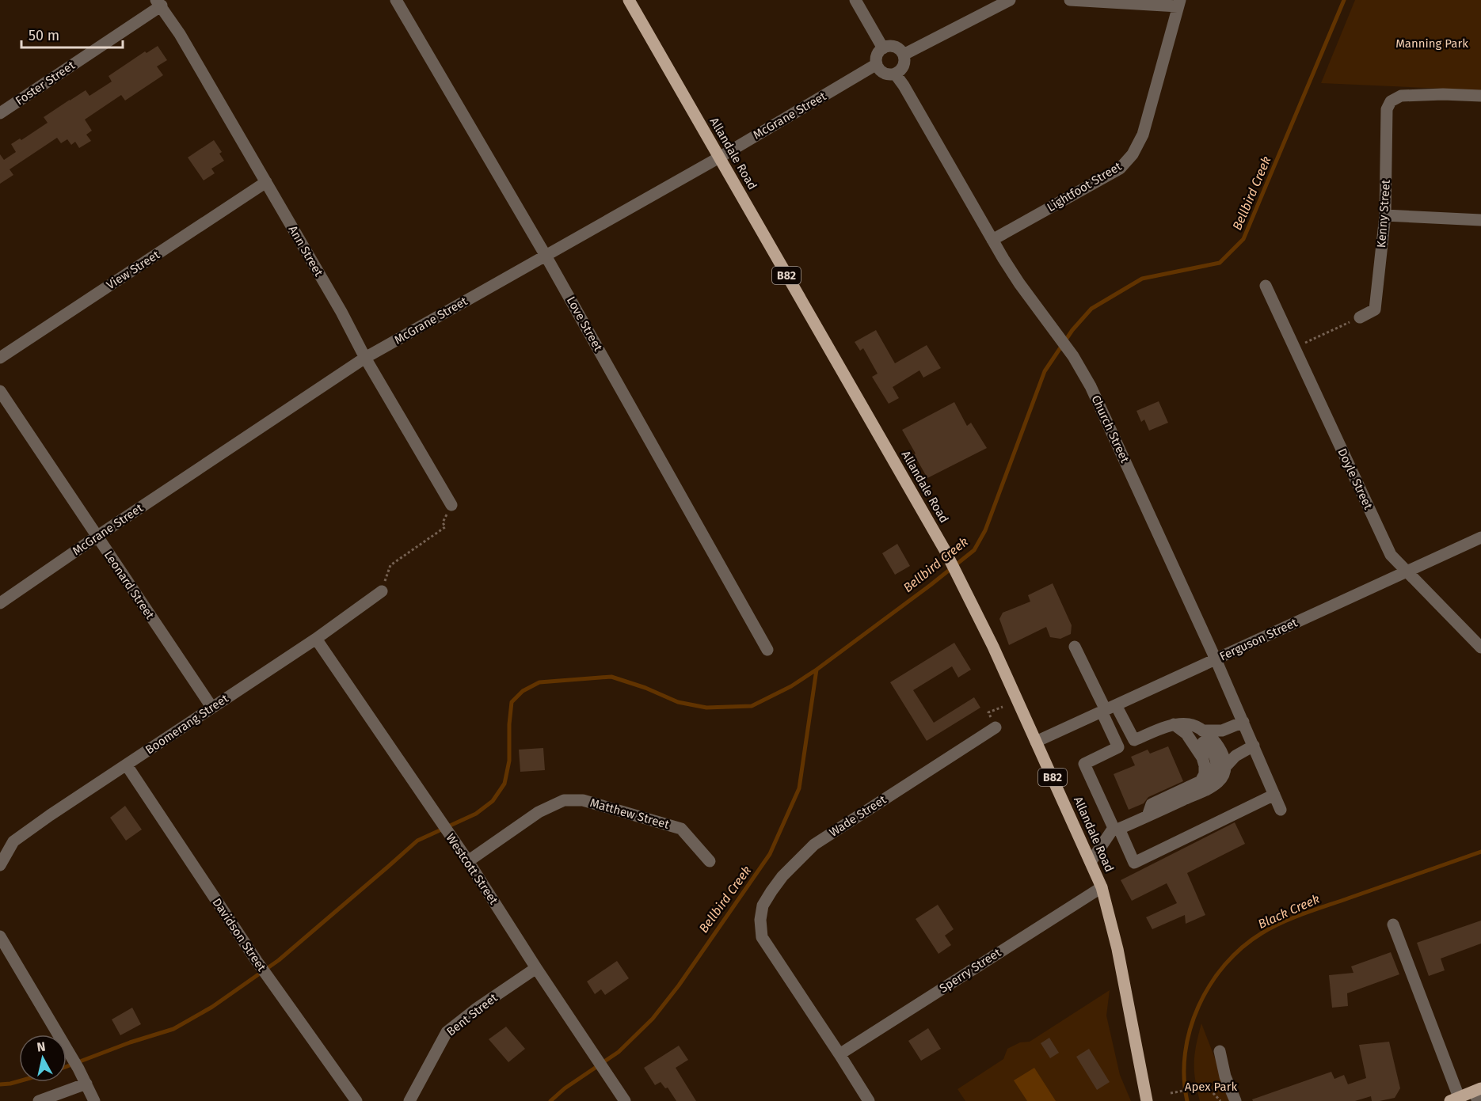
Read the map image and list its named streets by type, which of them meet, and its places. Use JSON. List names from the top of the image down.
{
  "streets": {
    "main road": ["Allandale Road", "B82"],
    "street": [
      "Foster Street",
      "McGrane Street",
      "Lightfoot Street",
      "Kenny Street",
      "Ann Street",
      "View Street",
      "Love Street",
      "Church Street",
      "Doyle Street",
      "Leonard Street",
      "Ferguson Street",
      "Boomerang Street",
      "Matthew Street",
      "Wade Street",
      "Westcott Street",
      "Davidson Street",
      "Sperry Street",
      "Bent Street"
    ]
  },
  "crossings": [
    ["Foster Street", "Ann Street"],
    ["McGrane Street", "Allandale Road"],
    ["McGrane Street", "Ann Street"],
    ["McGrane Street", "Love Street"],
    ["McGrane Street", "Church Street"],
    ["McGrane Street", "Leonard Street"],
    ["Allandale Road", "Ferguson Street"],
    ["Allandale Road", "Sperry Street"],
    ["Lightfoot Street", "Church Street"],
    ["Ann Street", "View Street"],
    ["Church Street", "Ferguson Street"],
    ["Doyle Street", "Ferguson Street"],
    ["Leonard Street", "Boomerang Street"],
    ["Boomerang Street", "Westcott Street"],
    ["Boomerang Street", "Davidson Street"],
    ["Matthew Street", "Westcott Street"],
    ["Wade Street", "Sperry Street"],
    ["Westcott Street", "Bent Street"]
  ],
  "water": ["Bellbird Creek", "Black Creek"],
  "parks": ["Manning Park", "Apex Park"],
  "scale_bar": "50 m",
  "north": "top"
}
